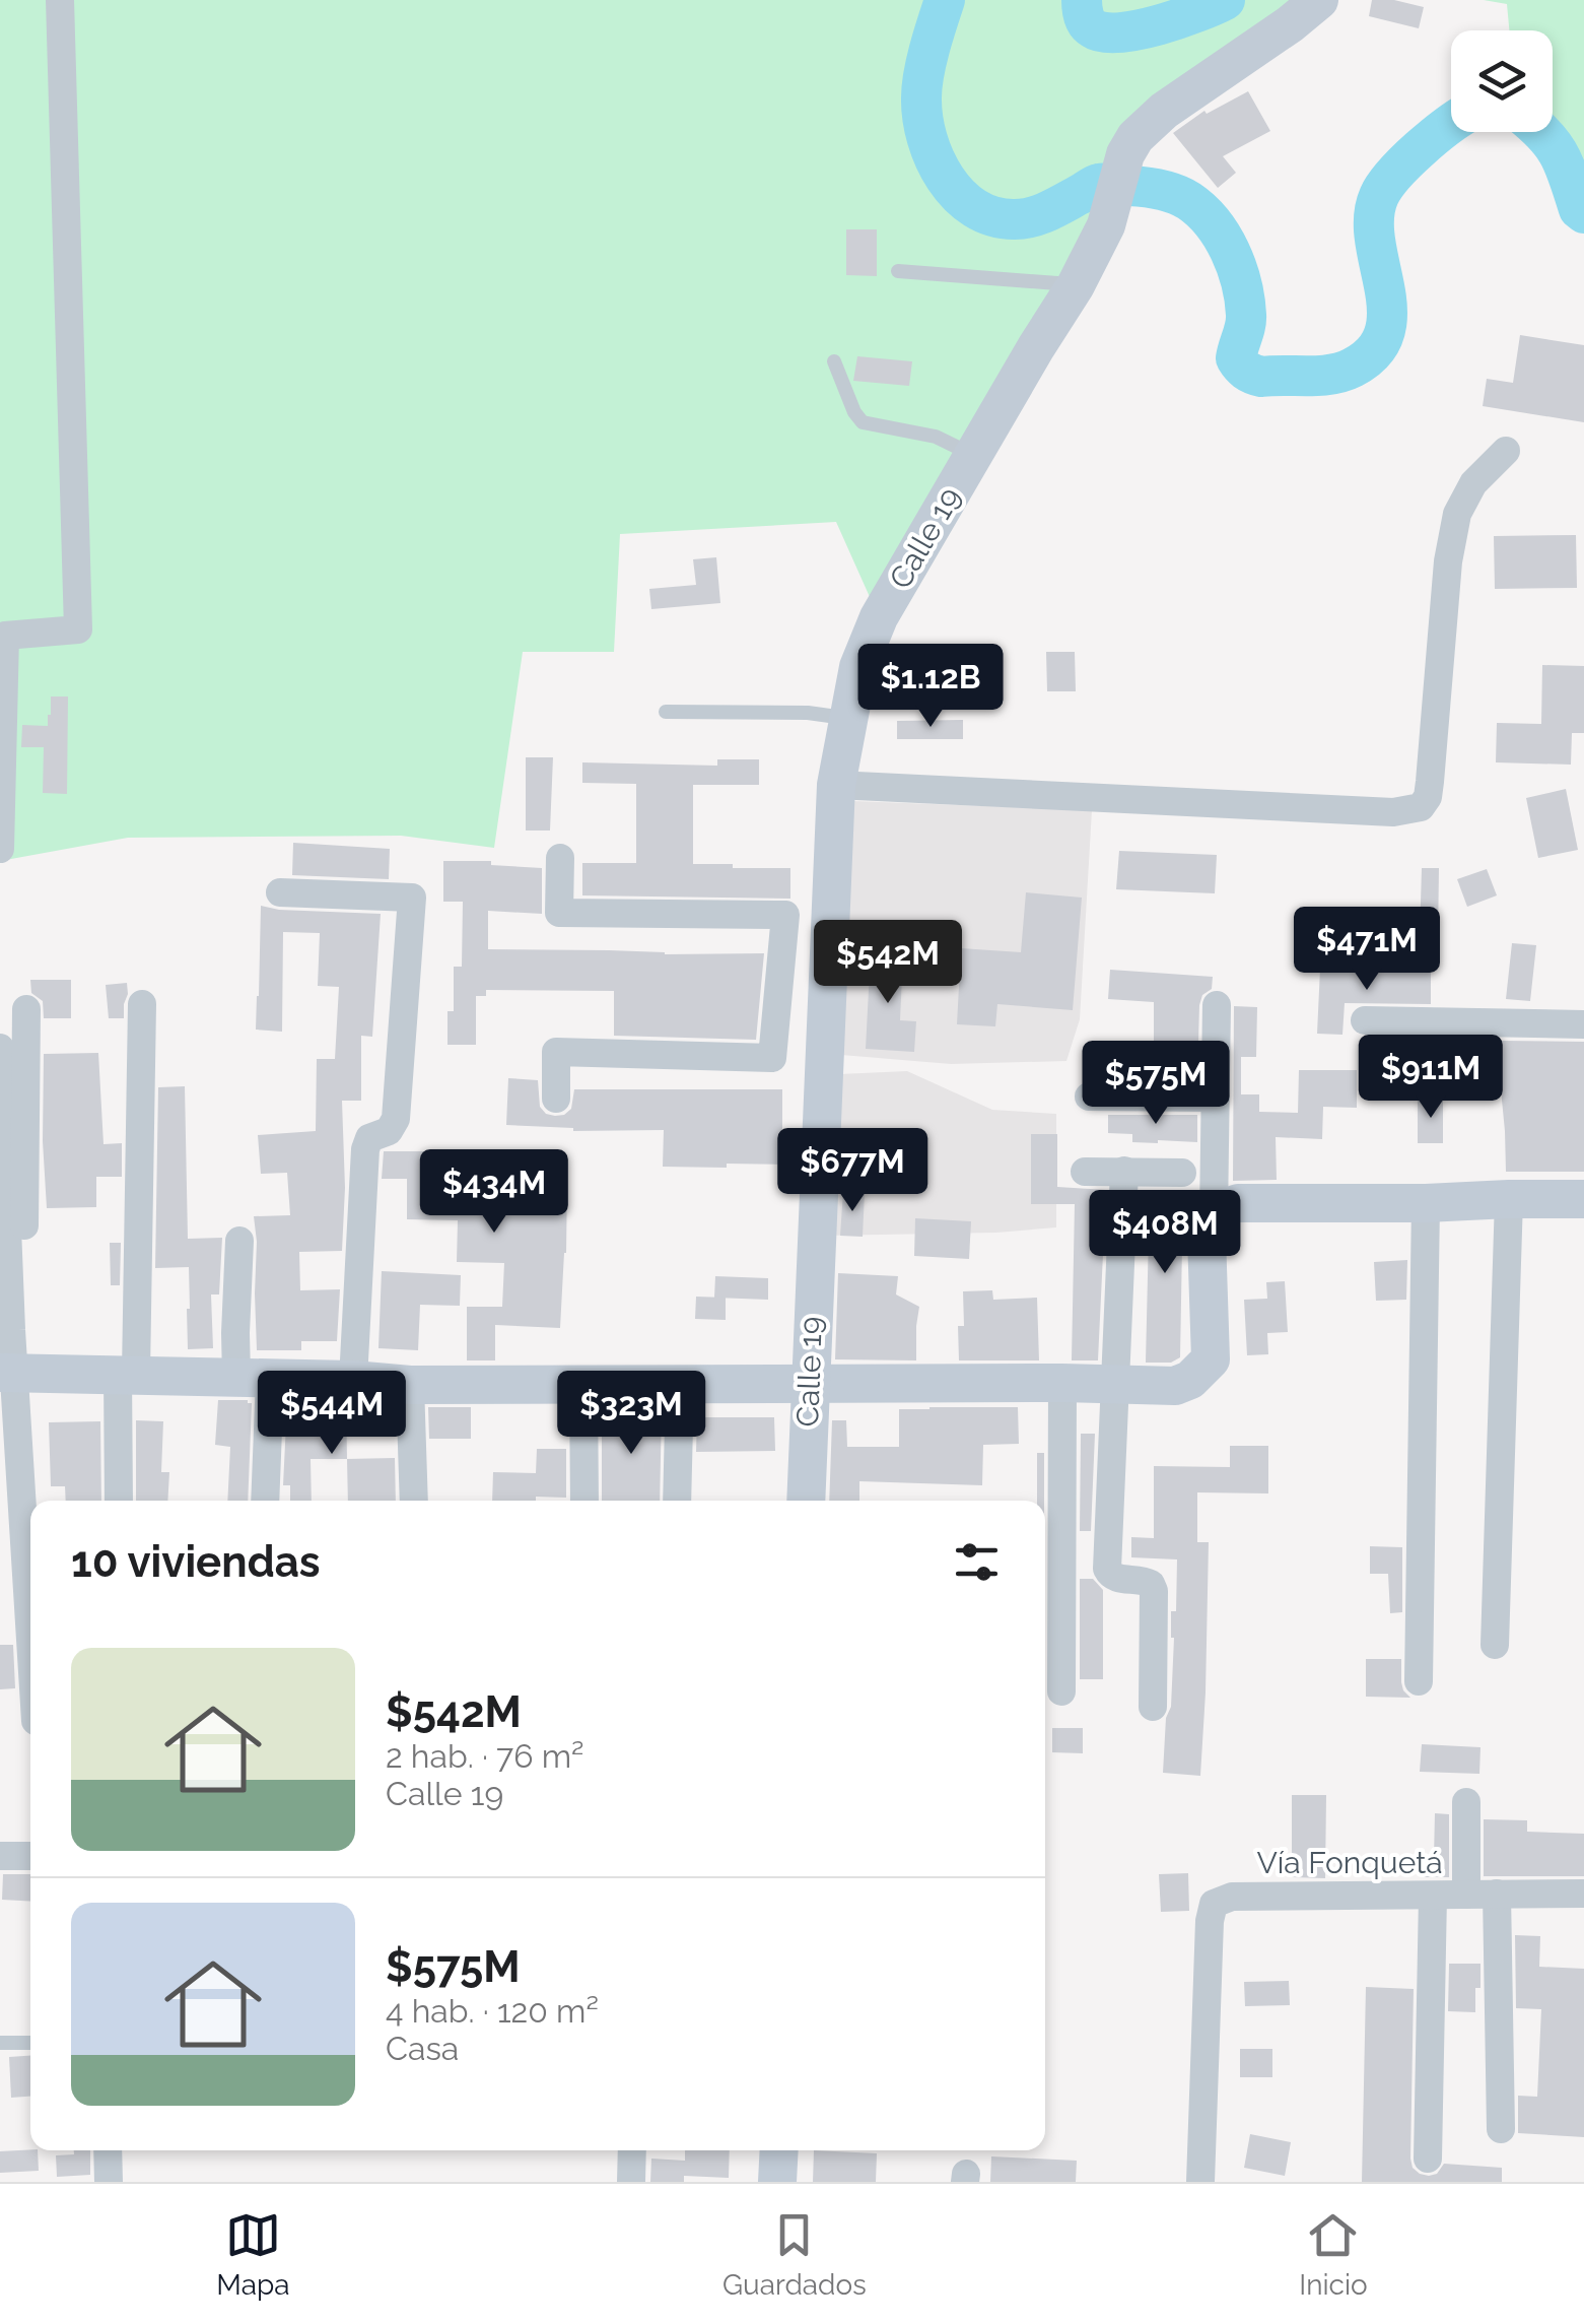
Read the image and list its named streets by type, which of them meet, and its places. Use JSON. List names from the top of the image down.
{
  "streets": {
    "street": ["Calle 19", "Vía Fonquetá"]
  },
  "page": {
    "price": [
      "$1.12B",
      "$471M",
      "$542M",
      "$911M",
      "$575M",
      "$677M",
      "$434M",
      "$408M",
      "$544M",
      "$323M"
    ],
    "heading": "10 viviendas",
    "list": [
      {
        "name": "$542M",
        "note": "2 hab. · 76 m² · Calle 19"
      },
      {
        "name": "$575M",
        "note": "4 hab. · 120 m² · Casa"
      }
    ],
    "tabs": ["Mapa", "Guardados", "Inicio"]
  }
}
